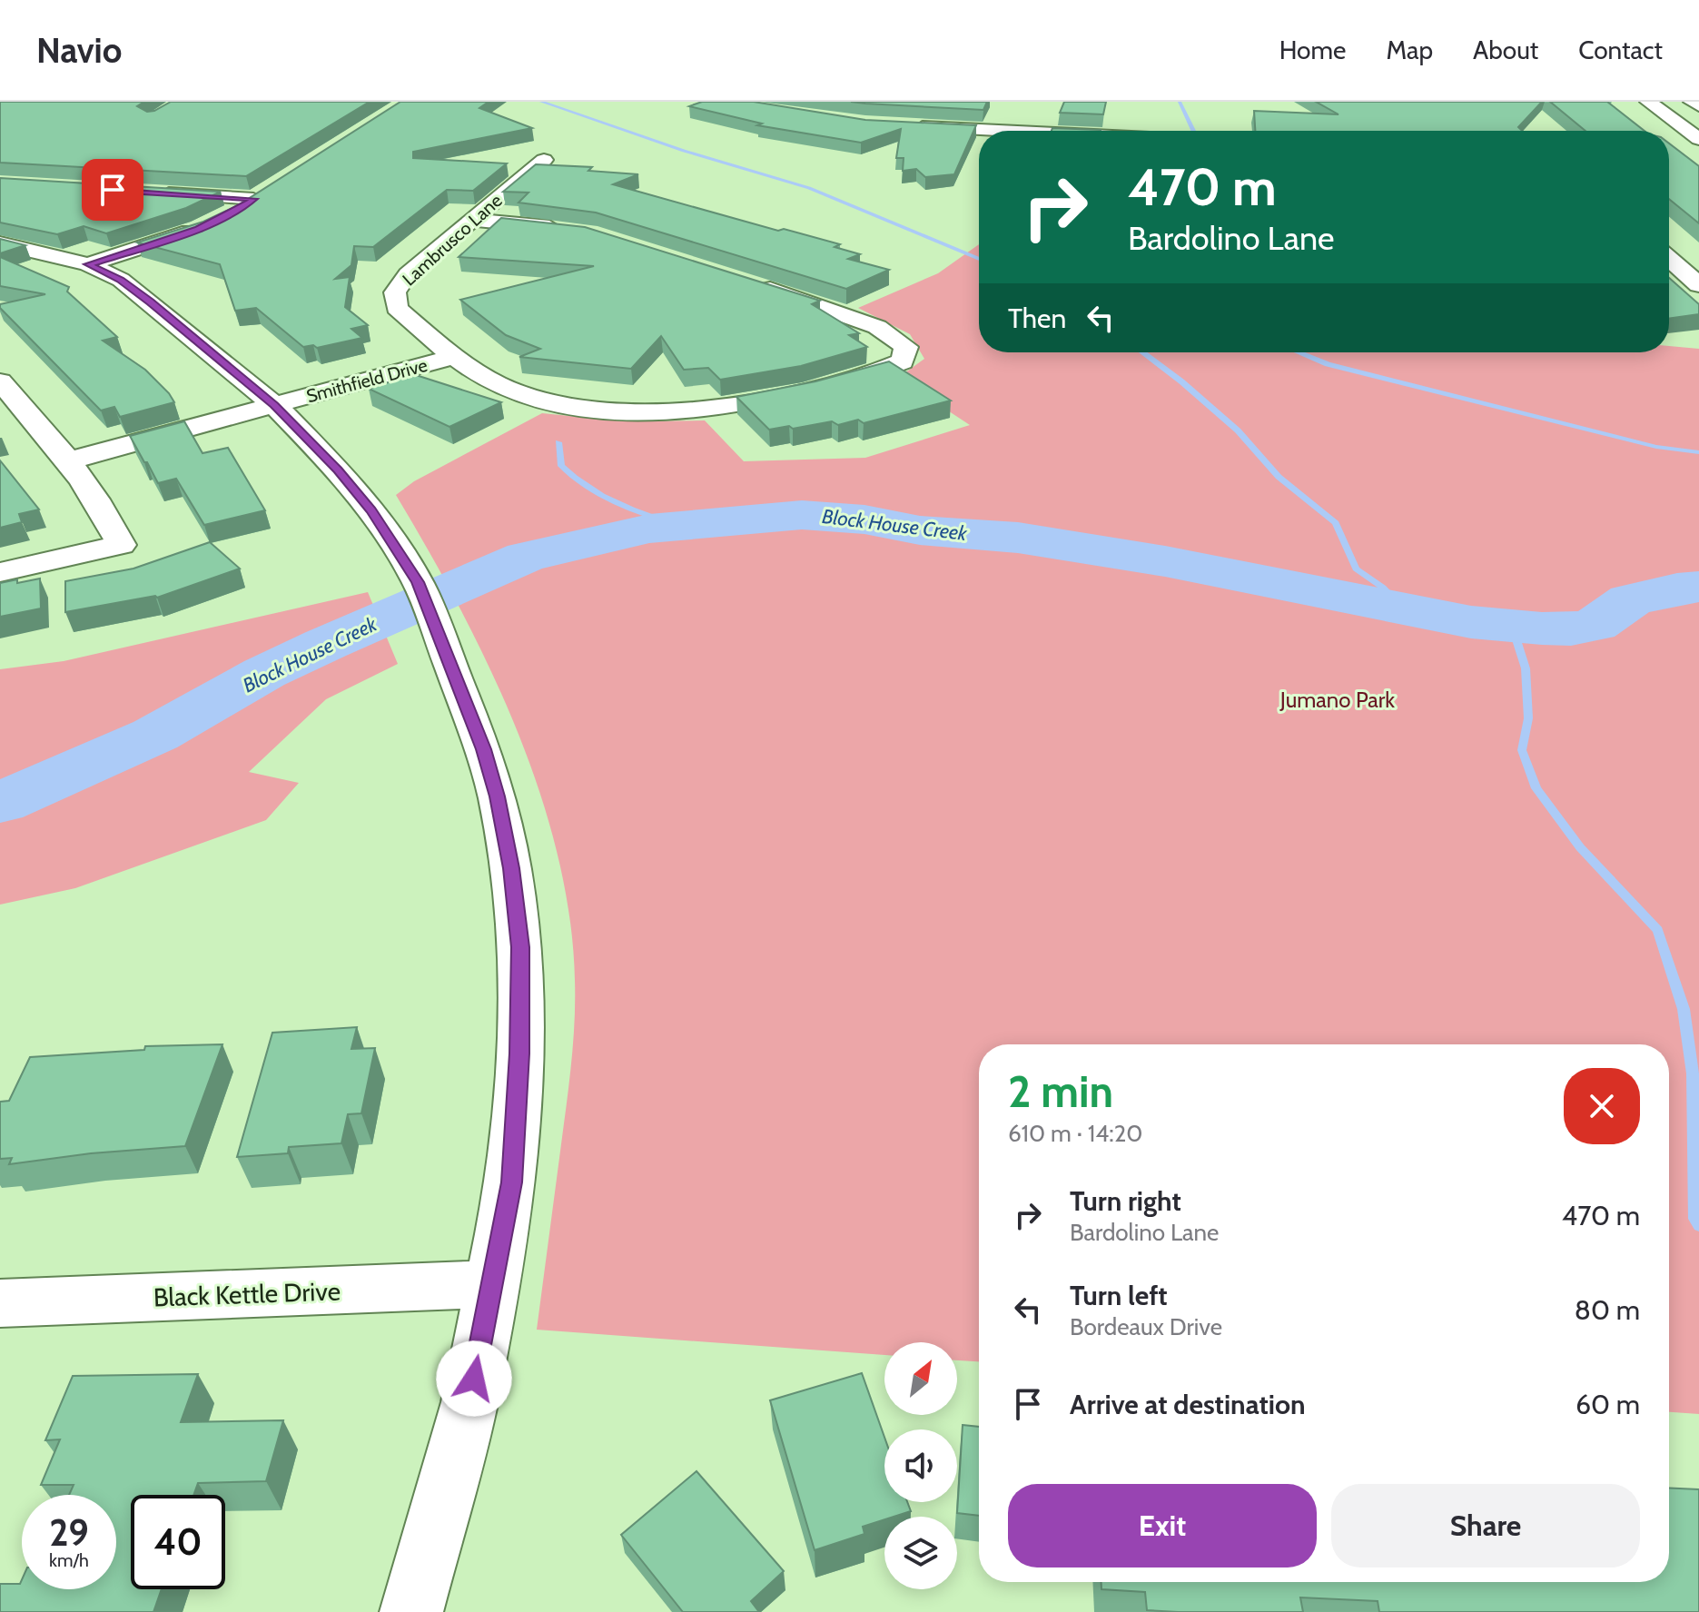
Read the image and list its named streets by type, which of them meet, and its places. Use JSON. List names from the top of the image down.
{
  "streets": {
    "main road": ["Lambrusco Lane", "Smithfield Drive", "Black Kettle Drive"]
  },
  "crossings": [
    ["Lambrusco Lane", "Smithfield Drive"]
  ],
  "water": ["Block House Creek"],
  "parks": ["Jumano Park"],
  "north": "top right",
  "page": {
    "header": "Navio",
    "nav": [
      "Home",
      "Map",
      "About",
      "Contact"
    ],
    "turn": ["470 m", "Bardolino Lane"],
    "then": "Then",
    "heading": ["2 min", "610 m · 14:20"],
    "list": [
      {
        "name": "Turn right",
        "note": "Bardolino Lane",
        "value": "470 m"
      },
      {
        "name": "Turn left",
        "note": "Bordeaux Drive",
        "value": "80 m"
      },
      {
        "name": "Arrive at destination",
        "value": "60 m"
      }
    ],
    "buttons": ["Exit", "Share"],
    "speed": "29 km/h",
    "limit": "40"
  }
}
